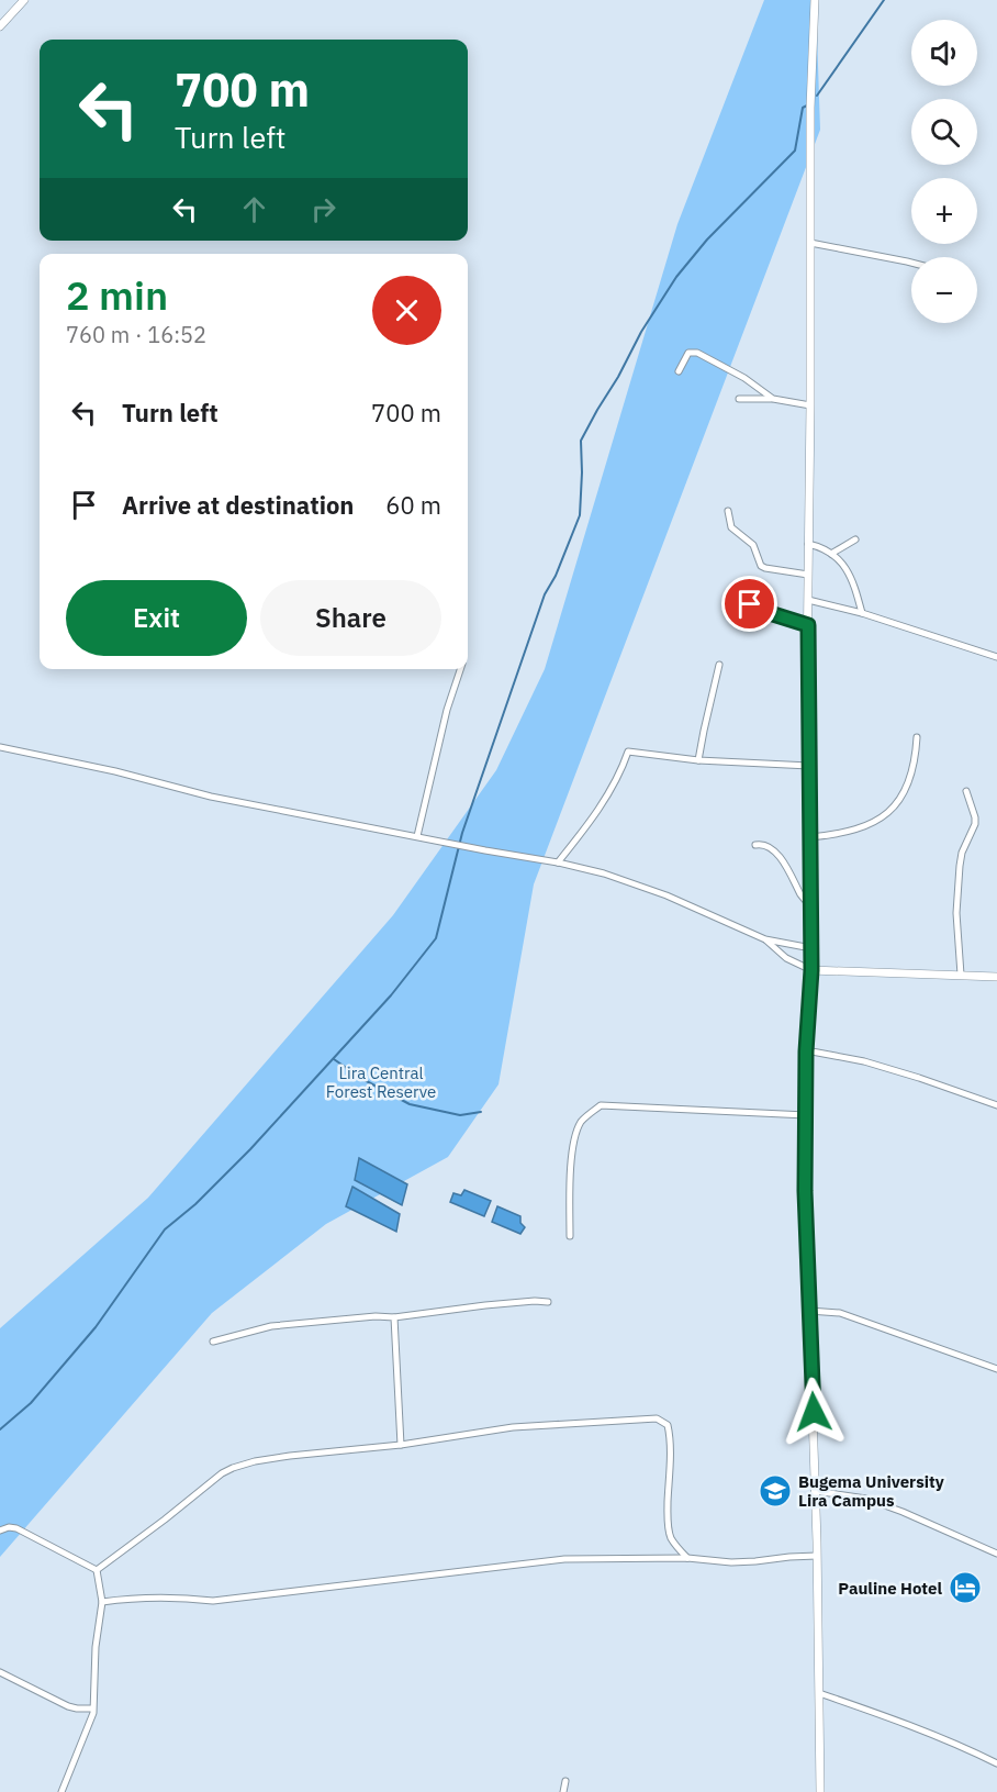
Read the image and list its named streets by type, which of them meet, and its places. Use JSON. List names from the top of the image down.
{
  "parks": ["Lira Central Forest Reserve"],
  "places": {
    "school or university": ["Bugema University Lira Campus"],
    "hotel": ["Pauline Hotel"]
  },
  "page": {
    "map_buttons": ["+", "−"],
    "turn": ["700 m", "Turn left"],
    "heading": ["2 min", "760 m · 16:52"],
    "list": [
      {
        "name": "Turn left",
        "value": "700 m"
      },
      {
        "name": "Arrive at destination",
        "value": "60 m"
      }
    ],
    "buttons": ["Exit", "Share"]
  }
}
